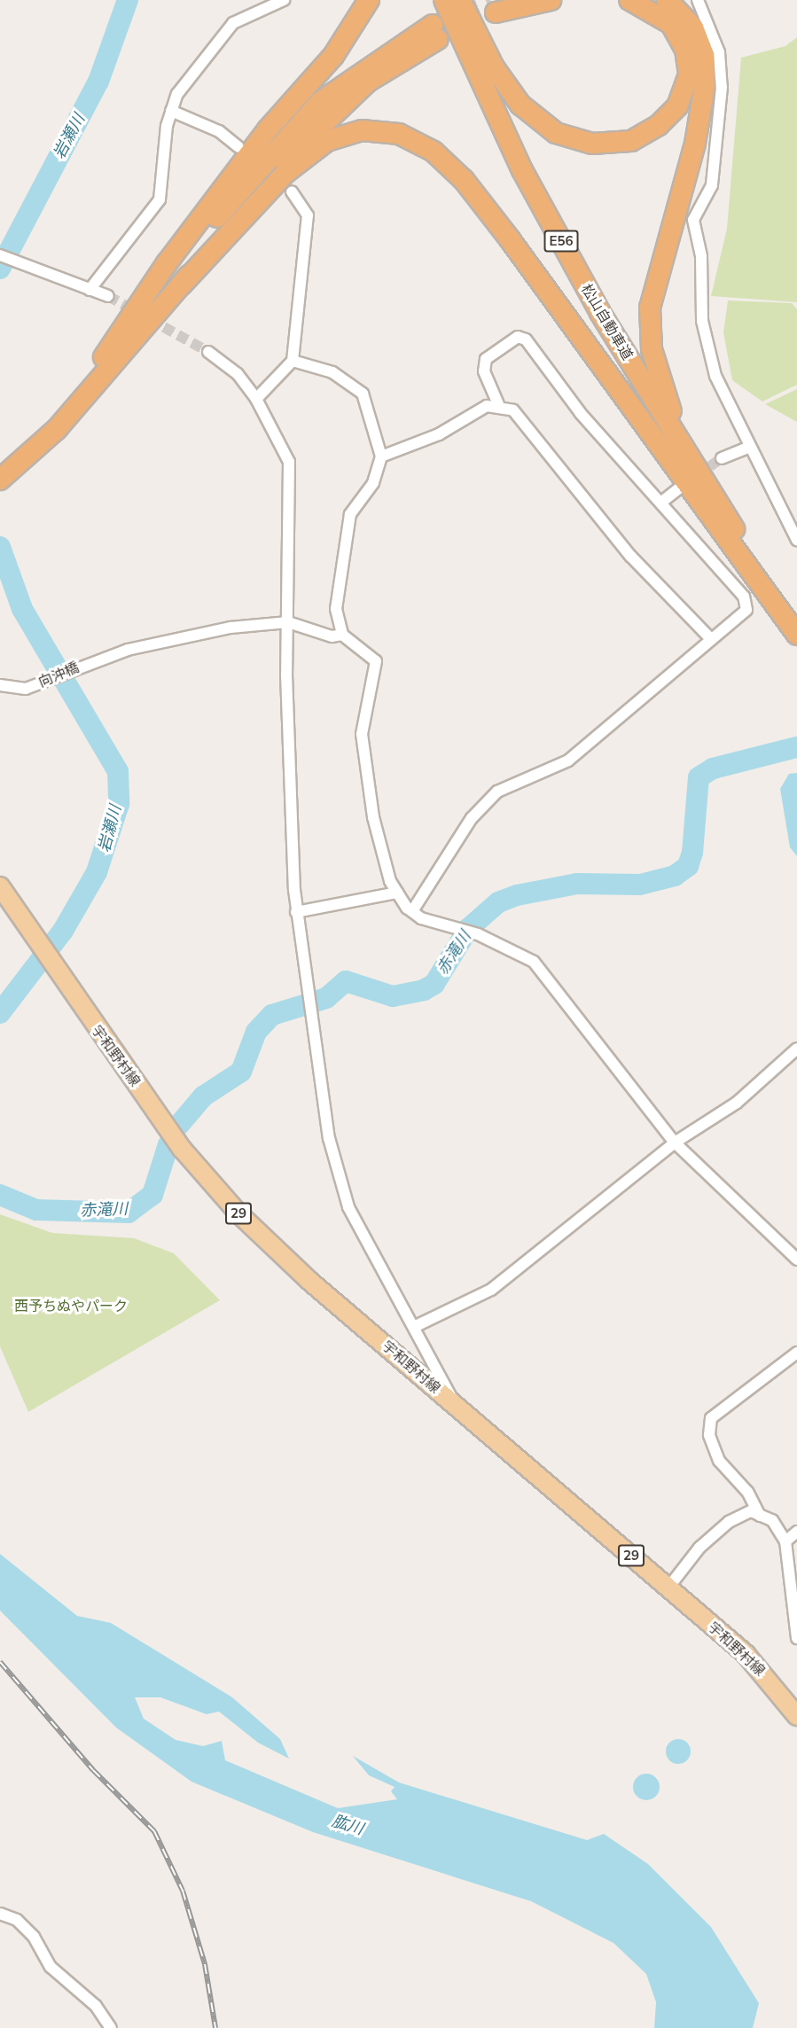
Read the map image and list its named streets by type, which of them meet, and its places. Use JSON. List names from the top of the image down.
{
  "streets": {
    "highway": ["E56", "松山自動車道"],
    "main road": ["宇和野村線", "29"],
    "street": ["向沖橋"]
  },
  "water": ["岩瀬川", "赤滝川", "肱川"],
  "parks": ["西予ちぬやパーク"]
}
